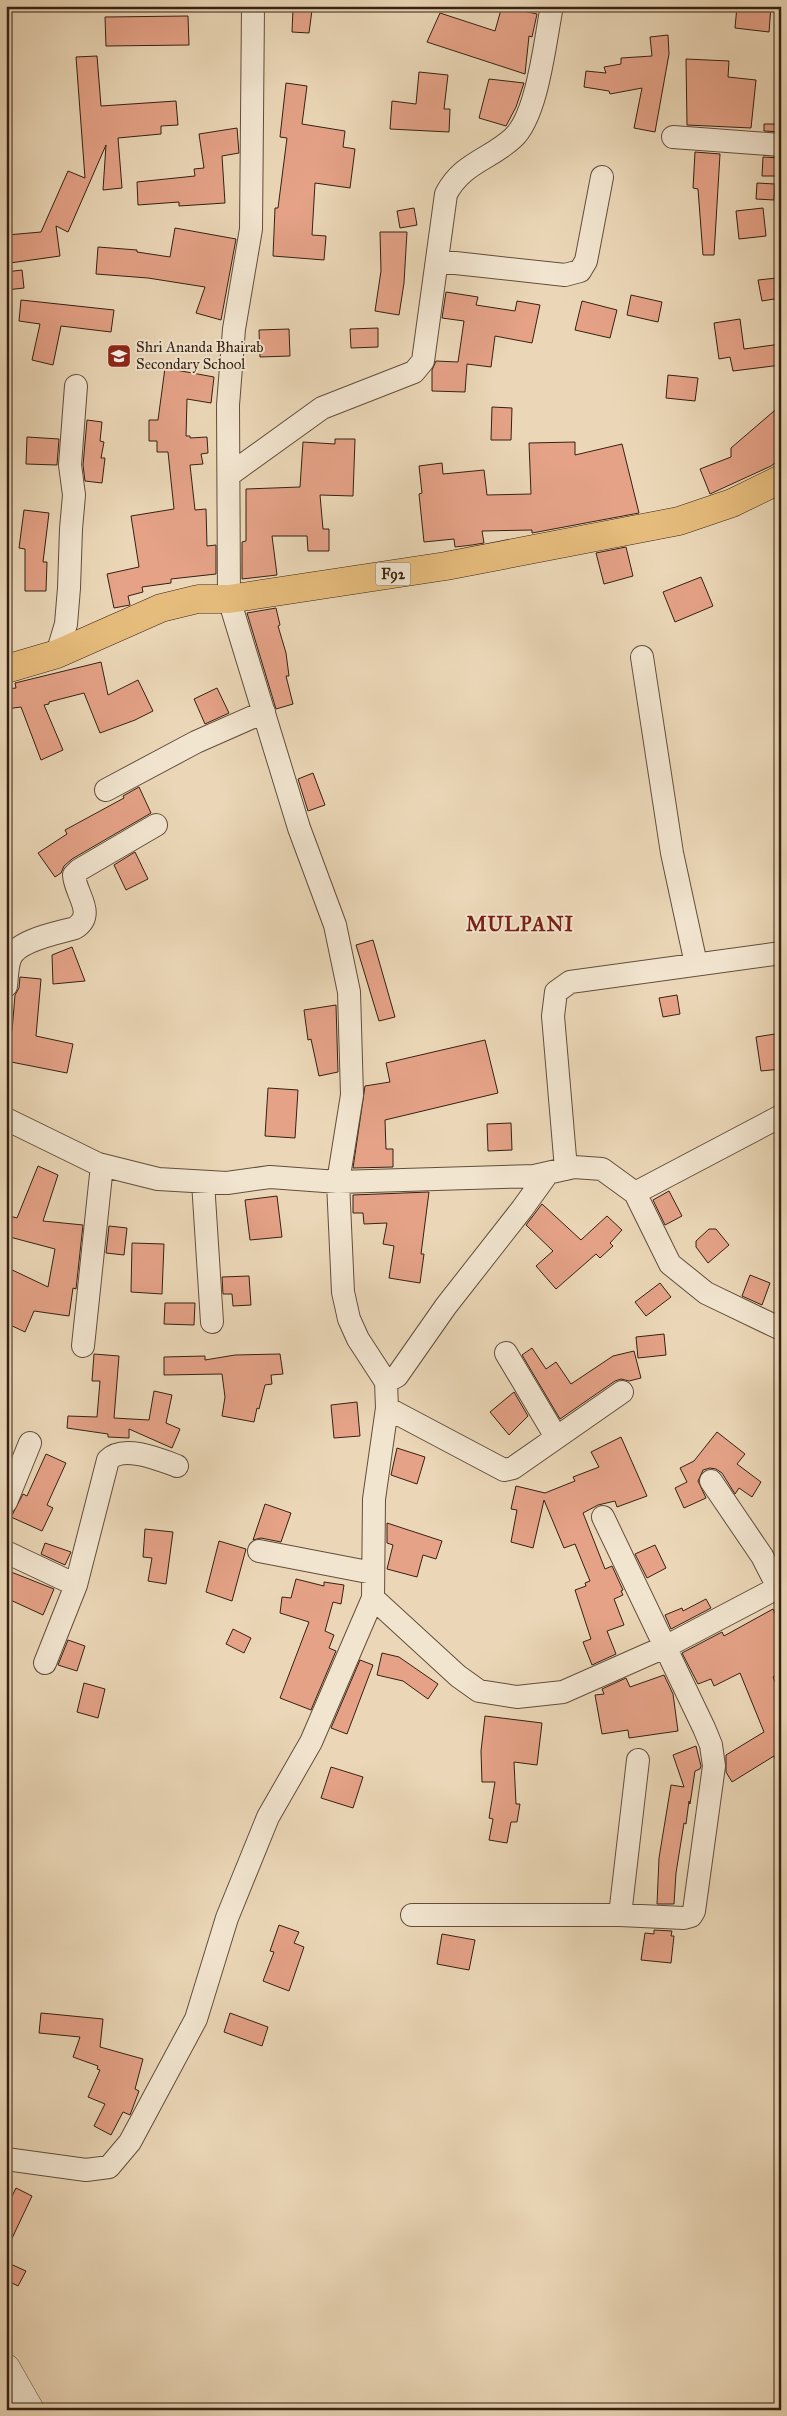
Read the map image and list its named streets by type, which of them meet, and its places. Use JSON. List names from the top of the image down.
{
  "streets": {
    "main road": ["F92"]
  },
  "districts": ["MULPANI"],
  "places": {
    "school or university": ["Shri Ananda Bhairab Secondary School"]
  }
}
